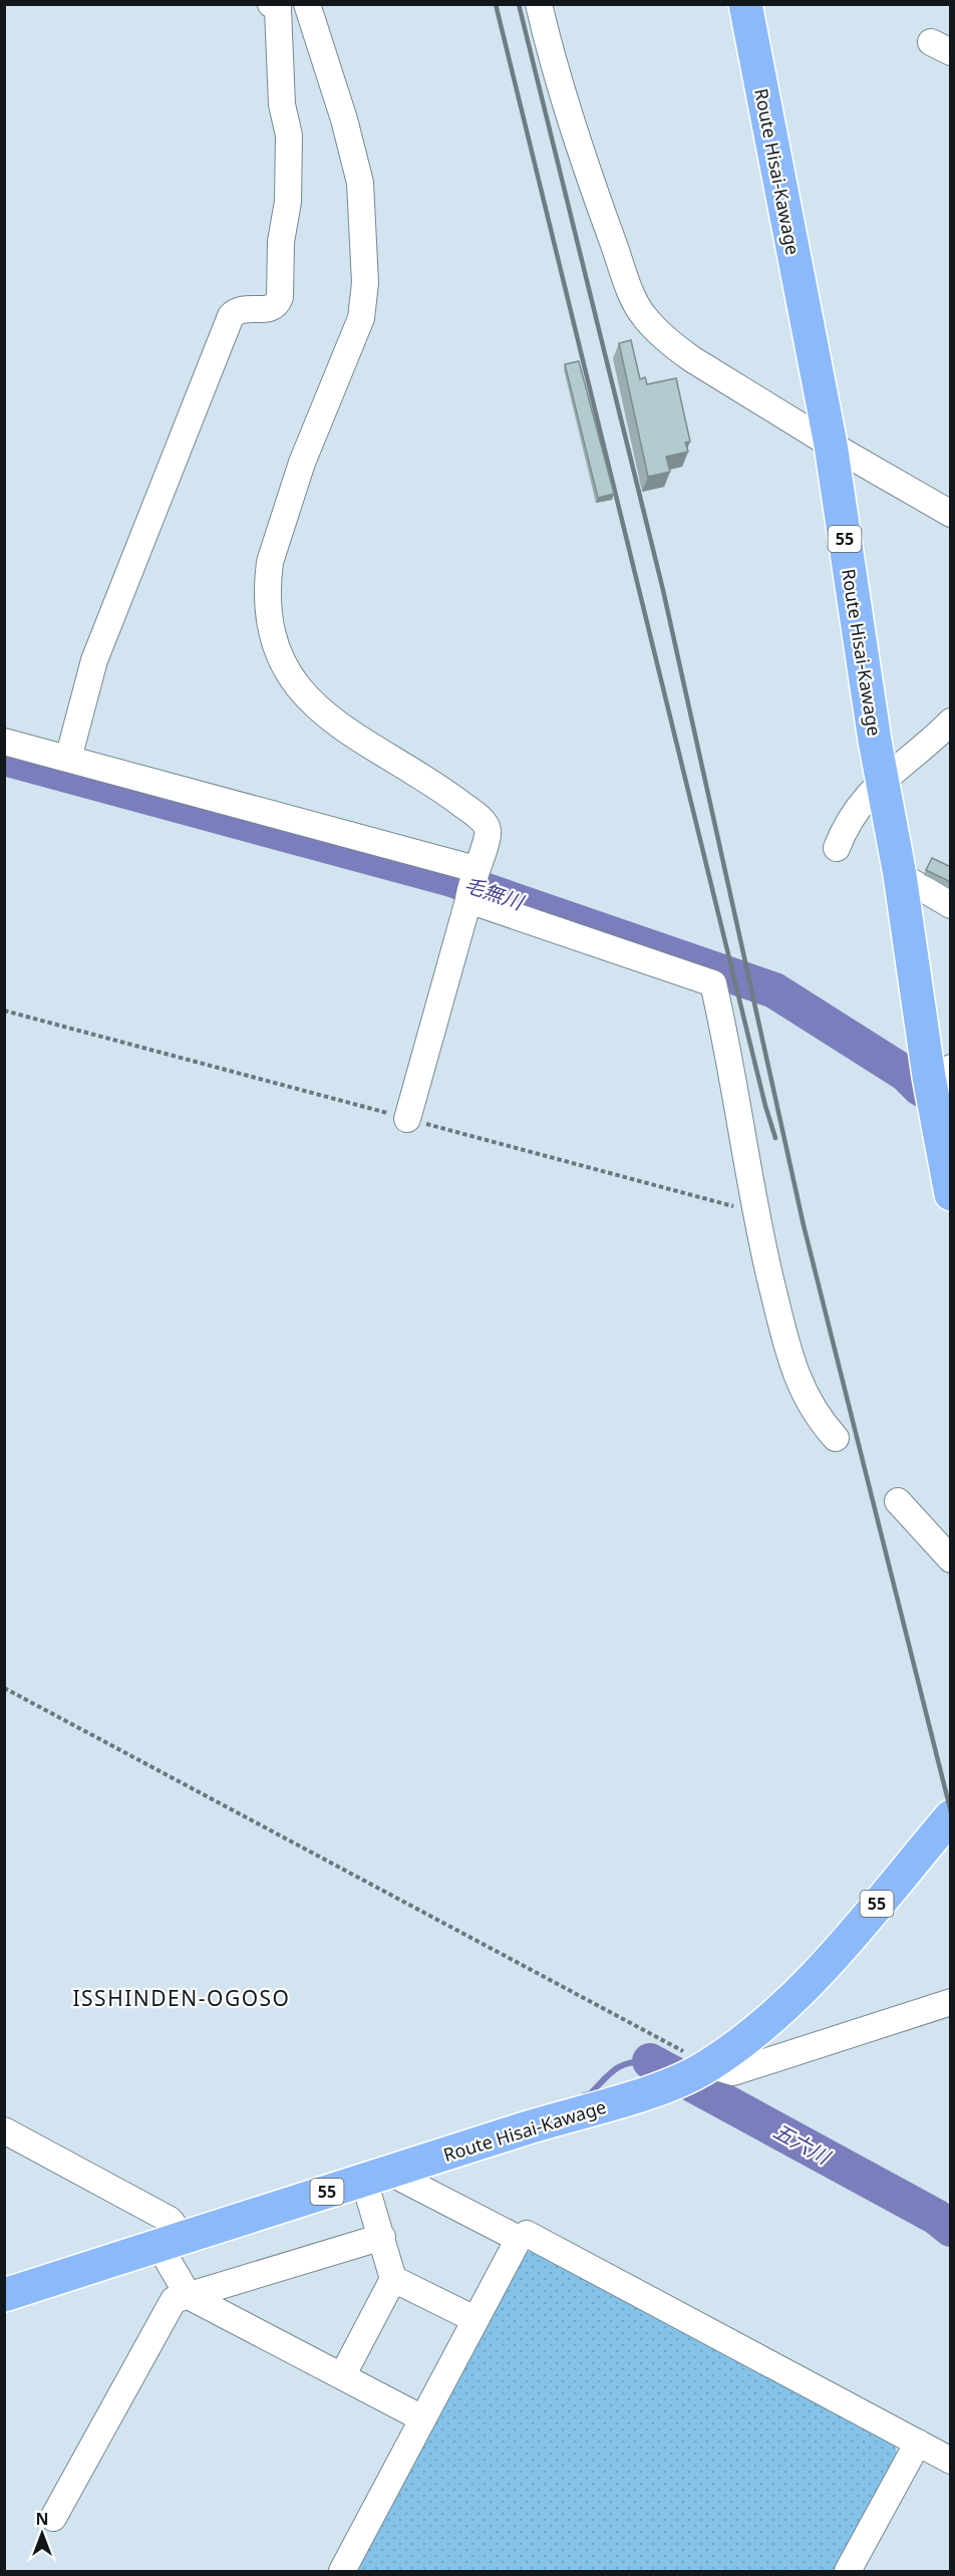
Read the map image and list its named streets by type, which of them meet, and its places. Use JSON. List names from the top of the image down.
{
  "streets": {
    "main road": ["Route Hisai-Kawage", "55"]
  },
  "districts": ["ISSHINDEN-OGOSO"],
  "water": ["毛無川", "五六川"],
  "north": "top"
}
